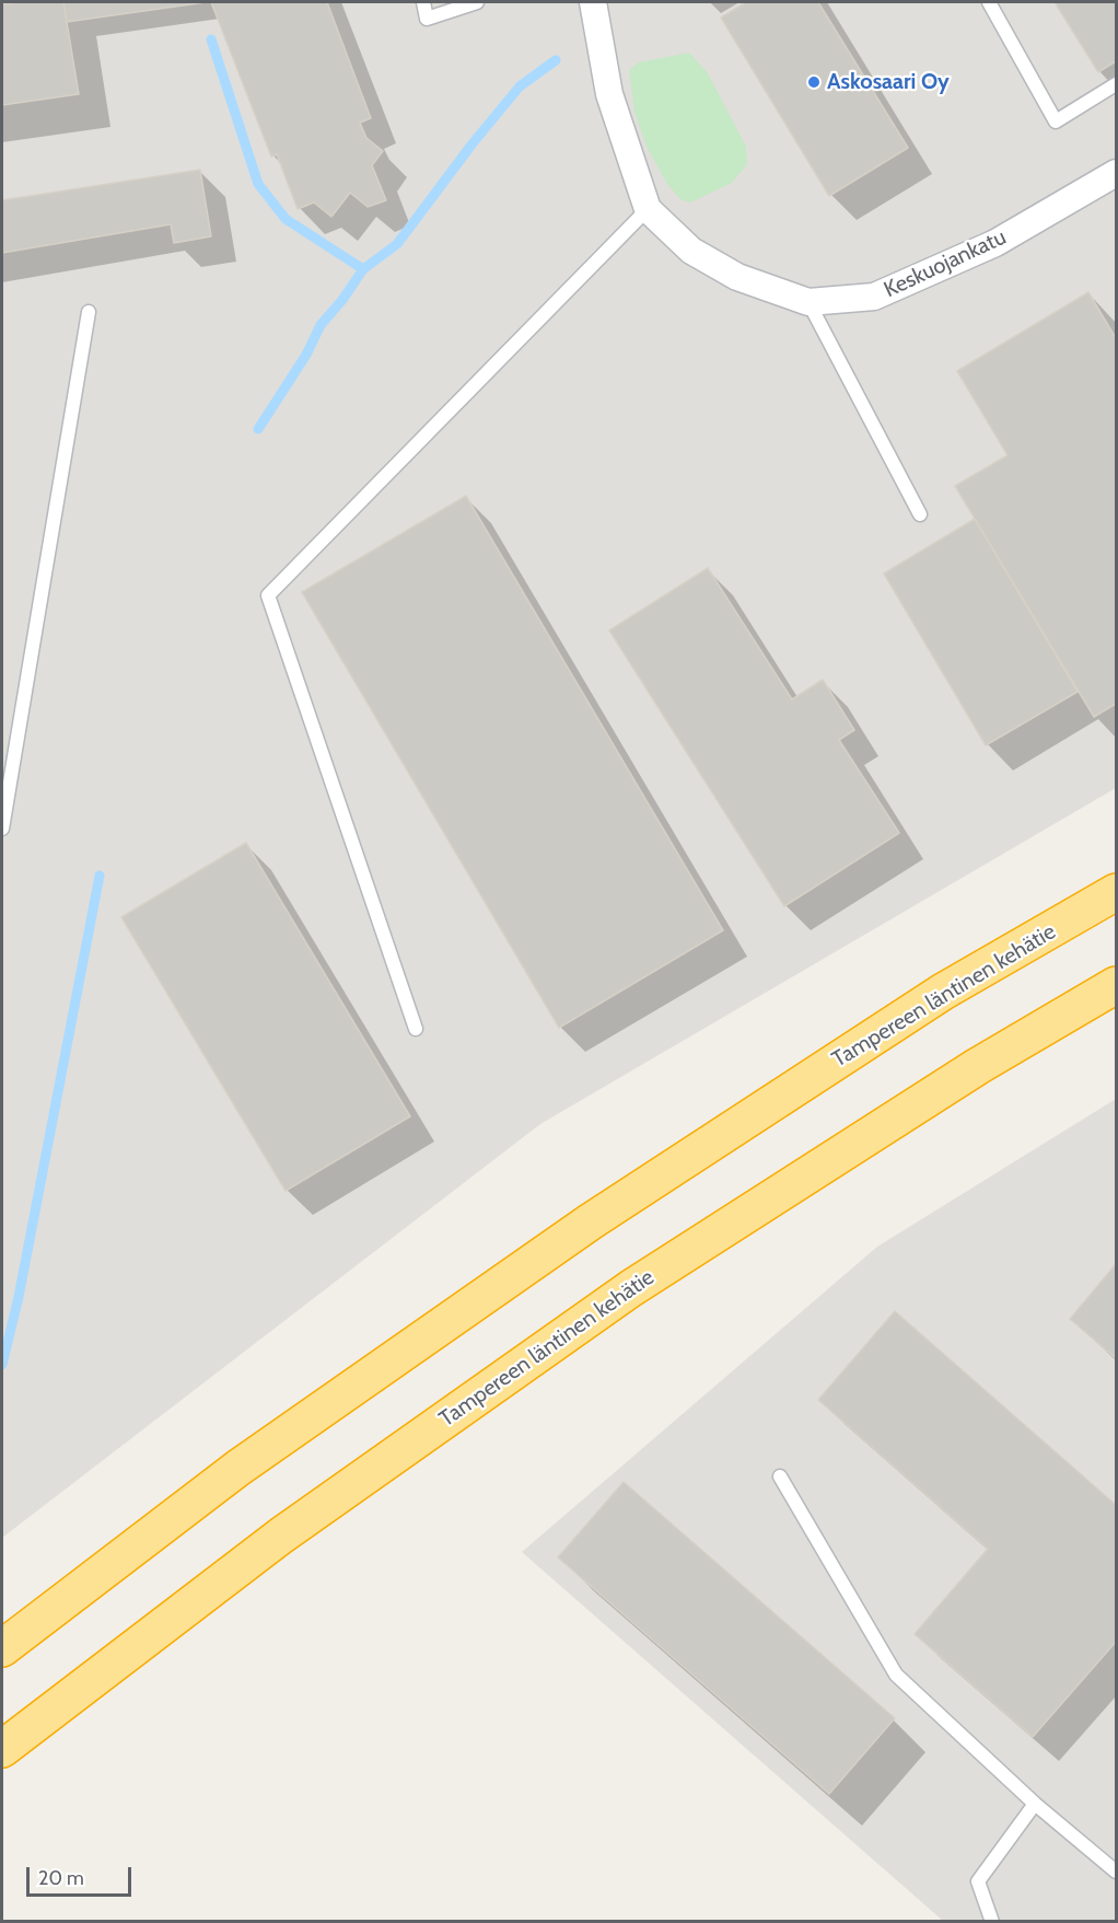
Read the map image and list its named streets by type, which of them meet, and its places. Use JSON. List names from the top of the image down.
{
  "streets": {
    "highway": ["Tampereen läntinen kehätie"],
    "street": ["Keskuojankatu"]
  },
  "places": ["Askosaari Oy"],
  "scale_bar": "20 m"
}
